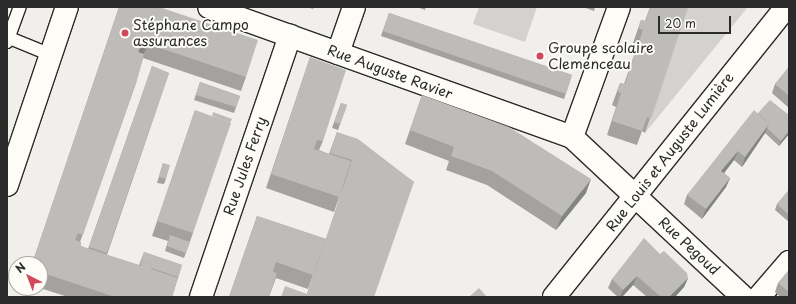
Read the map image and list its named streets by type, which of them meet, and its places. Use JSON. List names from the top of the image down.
{
  "streets": {
    "street": [
      "Rue Auguste Ravier",
      "Rue Louis et Auguste Lumière",
      "Rue Jules Ferry",
      "Rue Pegoud"
    ]
  },
  "crossings": [
    ["Rue Auguste Ravier", "Rue Louis et Auguste Lumière"],
    ["Rue Auguste Ravier", "Rue Jules Ferry"],
    ["Rue Auguste Ravier", "Rue Pegoud"],
    ["Rue Louis et Auguste Lumière", "Rue Pegoud"]
  ],
  "places": ["Stéphane Campo assurances", "Groupe scolaire Clemenceau"],
  "scale_bar": "20 m",
  "north": "top left"
}
